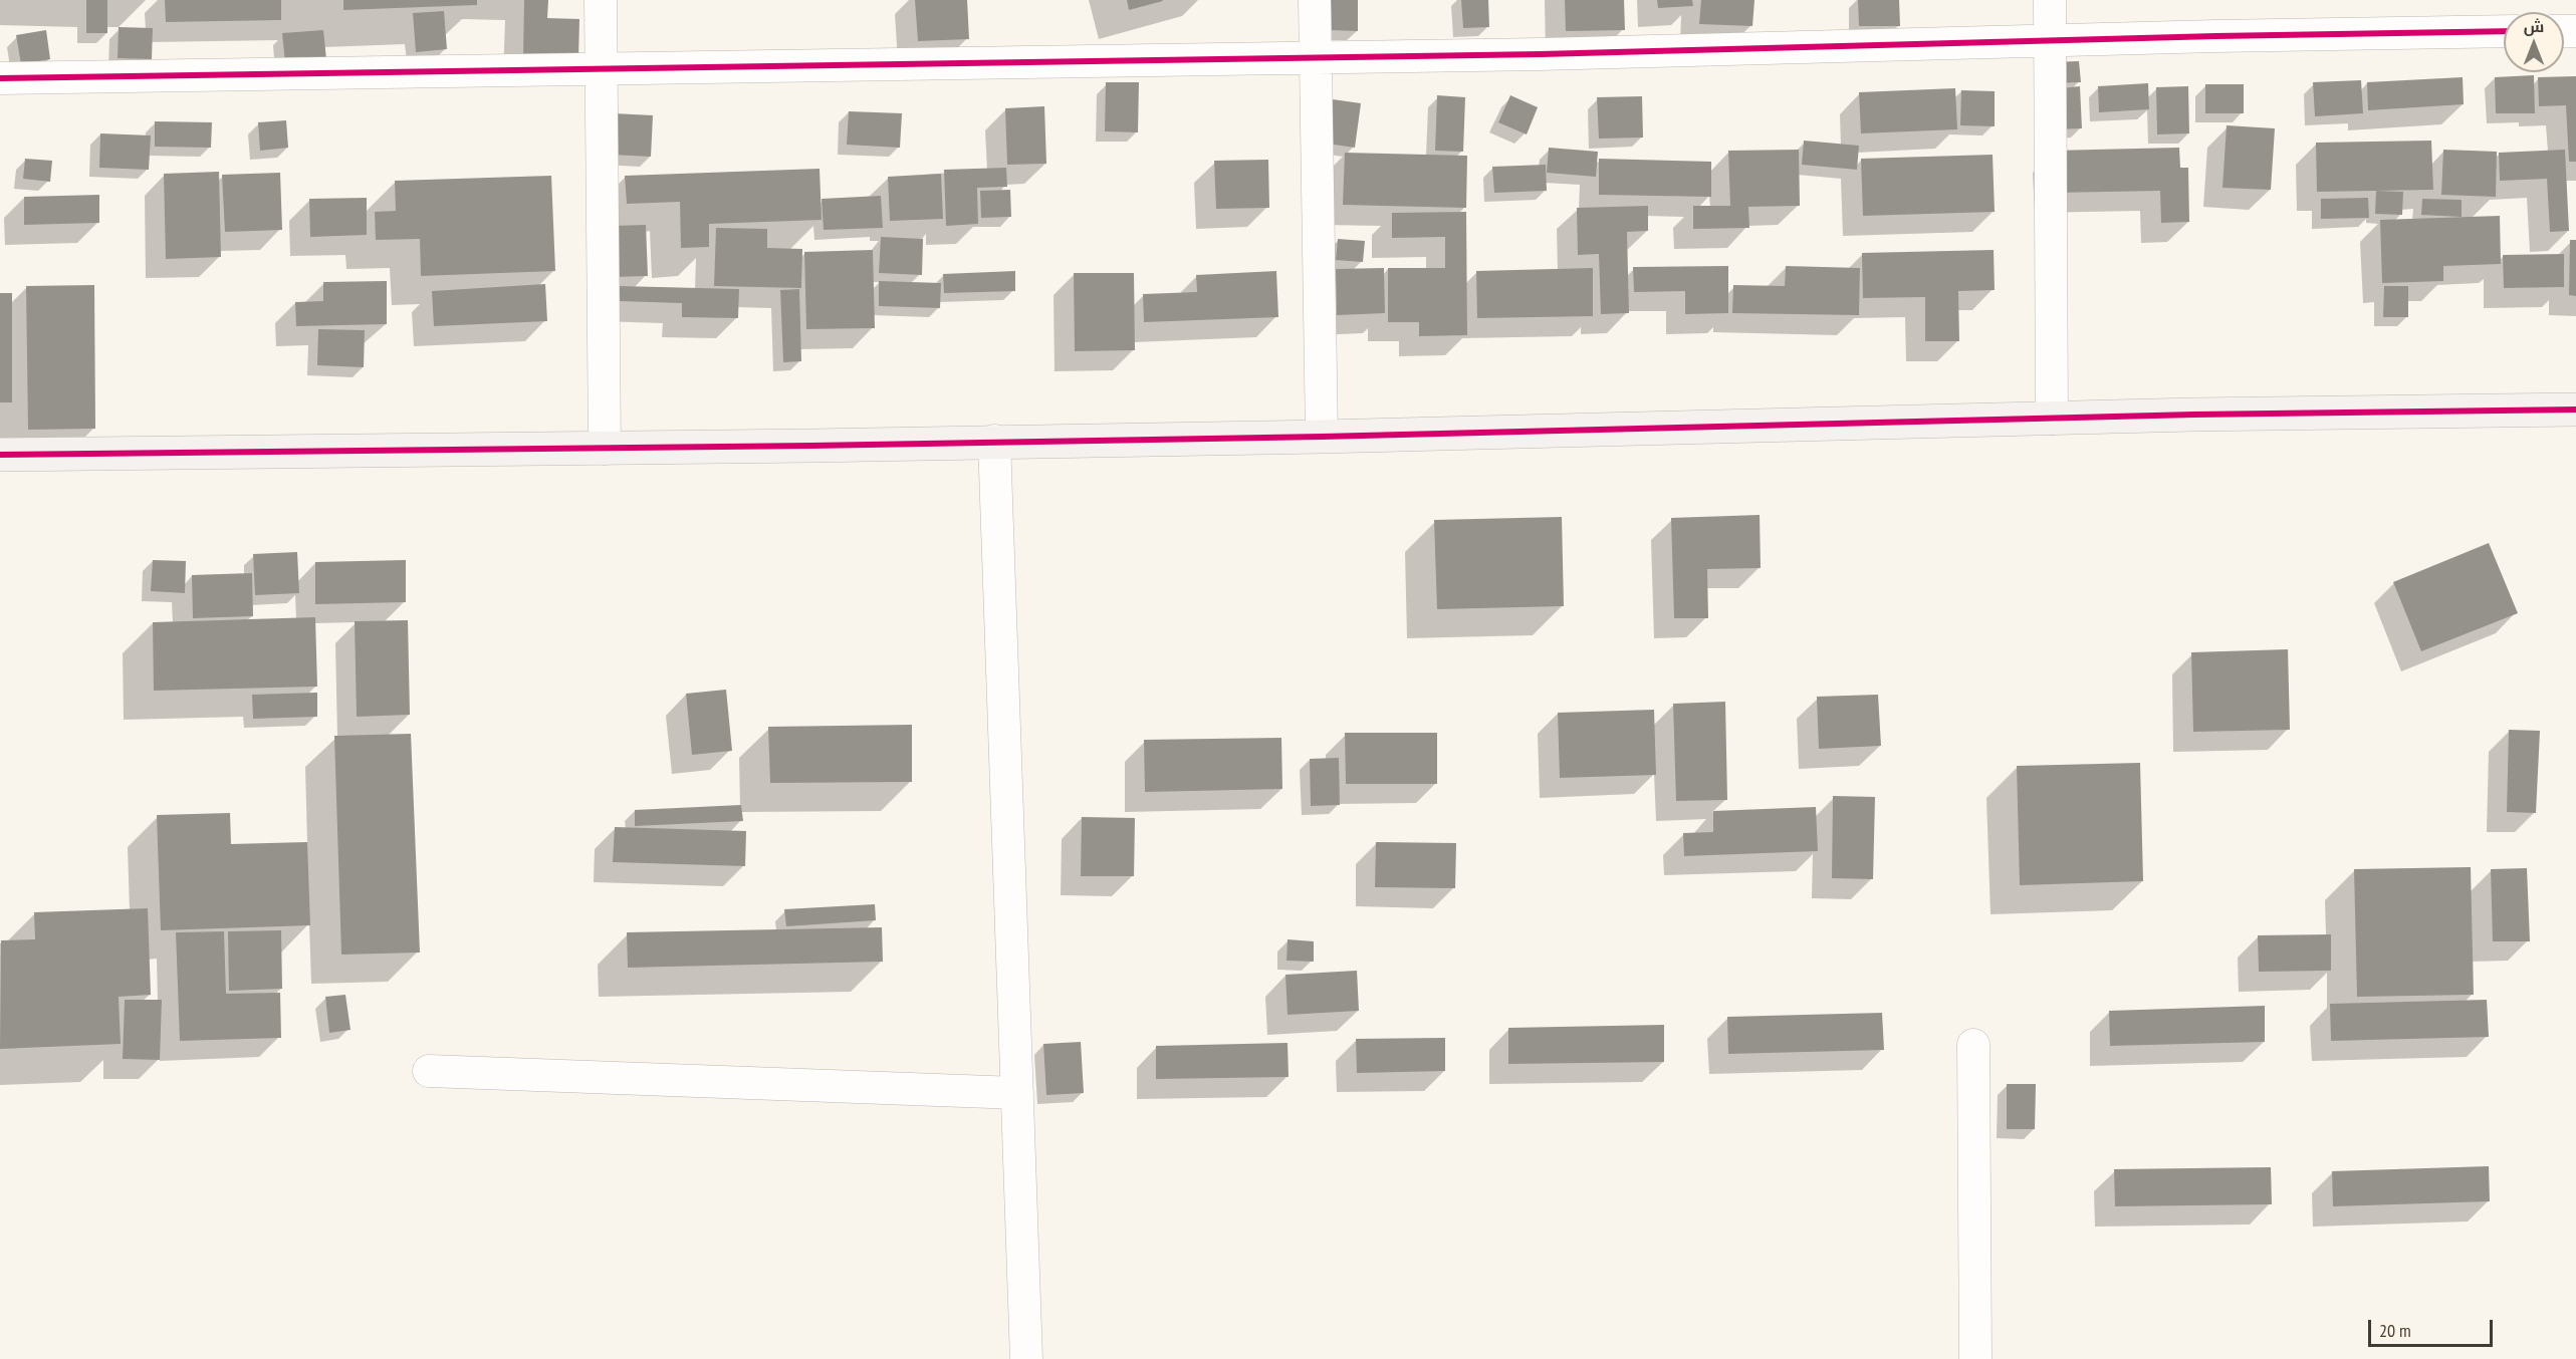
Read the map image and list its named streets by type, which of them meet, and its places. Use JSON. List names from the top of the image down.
{
  "scale_bar": "20 m",
  "north": "top"
}
